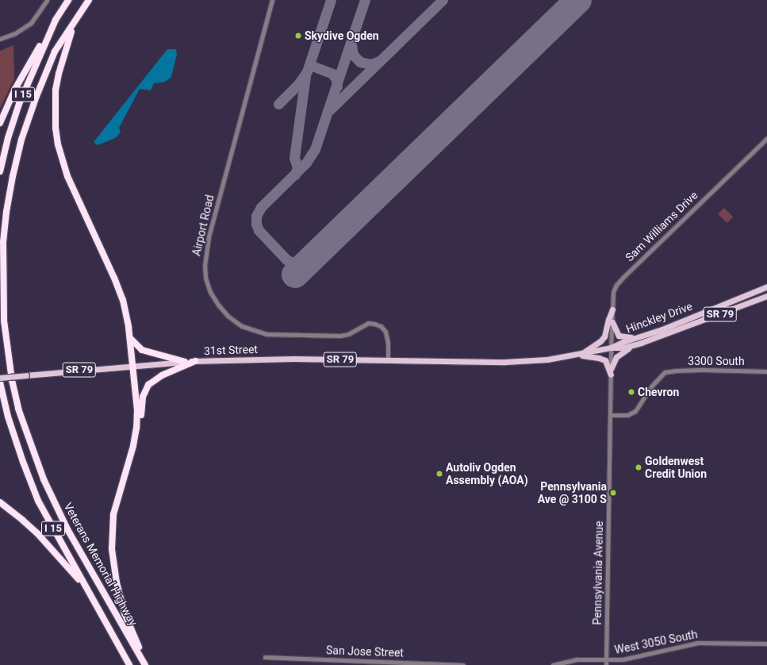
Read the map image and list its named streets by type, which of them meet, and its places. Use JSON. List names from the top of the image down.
{
  "streets": {
    "highway": ["I 15", "Veterans Memorial Highway"],
    "main road": ["SR 79", "Hinckley Drive", "31st Street"],
    "street": [
      "Airport Road",
      "Sam Williams Drive",
      "3300 South",
      "Pennsylvania Avenue",
      "West 3050 South",
      "San Jose Street"
    ]
  },
  "crossings": [
    ["Airport Road", "31st Street"],
    ["Sam Williams Drive", "Hinckley Drive"],
    ["Sam Williams Drive", "Pennsylvania Avenue"],
    ["Hinckley Drive", "31st Street"],
    ["Hinckley Drive", "Pennsylvania Avenue"],
    ["3300 South", "Pennsylvania Avenue"],
    ["Pennsylvania Avenue", "West 3050 South"]
  ],
  "places": [
    "Skydive Ogden",
    "Chevron",
    "Goldenwest Credit Union",
    "Autoliv Ogden Assembly (AOA)",
    "Pennsylvania Ave @ 3100 S"
  ]
}
